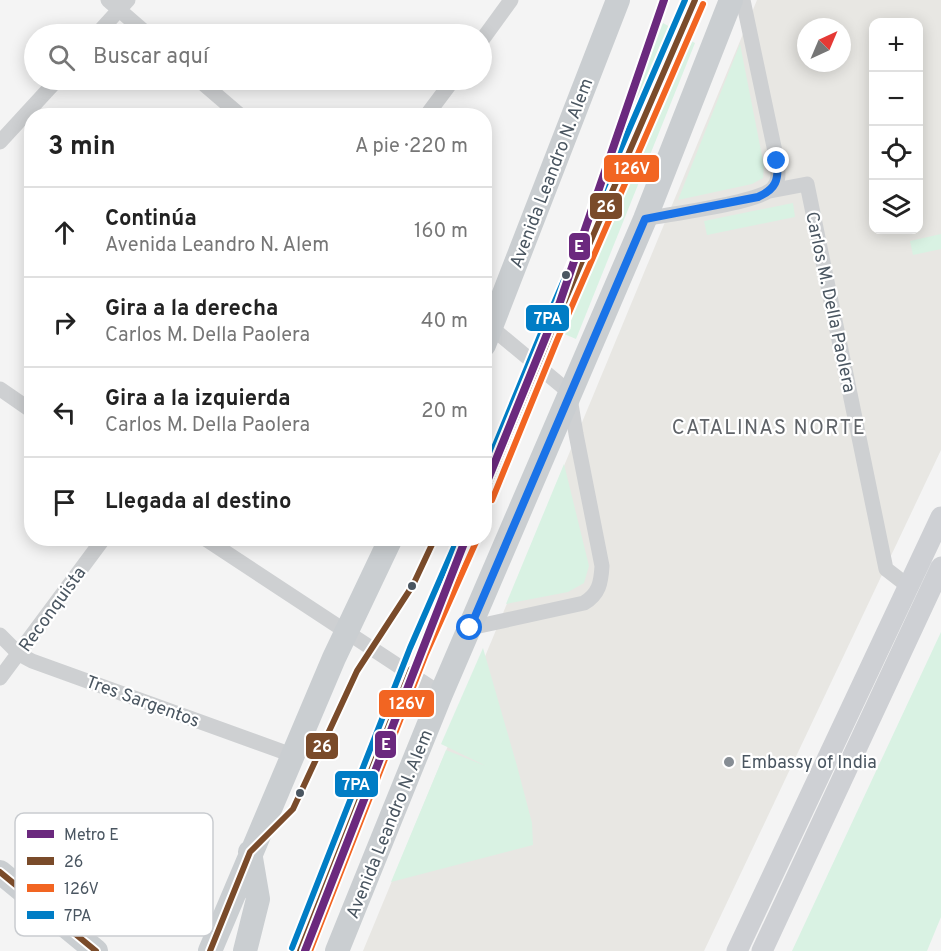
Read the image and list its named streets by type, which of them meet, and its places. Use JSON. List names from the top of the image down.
{
  "streets": {
    "main road": ["Avenida Leandro N. Alem"],
    "street": ["Carlos M. Della Paolera", "Reconquista", "Tres Sargentos"]
  },
  "crossings": [
    ["Avenida Leandro N. Alem", "Carlos M. Della Paolera"],
    ["Reconquista", "Tres Sargentos"]
  ],
  "districts": ["CATALINAS NORTE"],
  "places": ["Embassy of India"],
  "lines": [
    "metro line E",
    "transit line 26",
    "transit line 7PA",
    "transit line 126V"
  ],
  "legend": [
    "Metro E",
    "26",
    "126V",
    "7PA"
  ],
  "north": "top right",
  "page": {
    "map_buttons": ["+", "−"],
    "search": "Buscar aquí",
    "heading": ["3 min", "A pie · 220 m"],
    "list": [
      ["Continúa", "Avenida Leandro N. Alem", "160 m"],
      ["Gira a la derecha", "Carlos M. Della Paolera", "40 m"],
      ["Gira a la izquierda", "Carlos M. Della Paolera", "20 m"],
      "Llegada al destino"
    ]
  }
}
